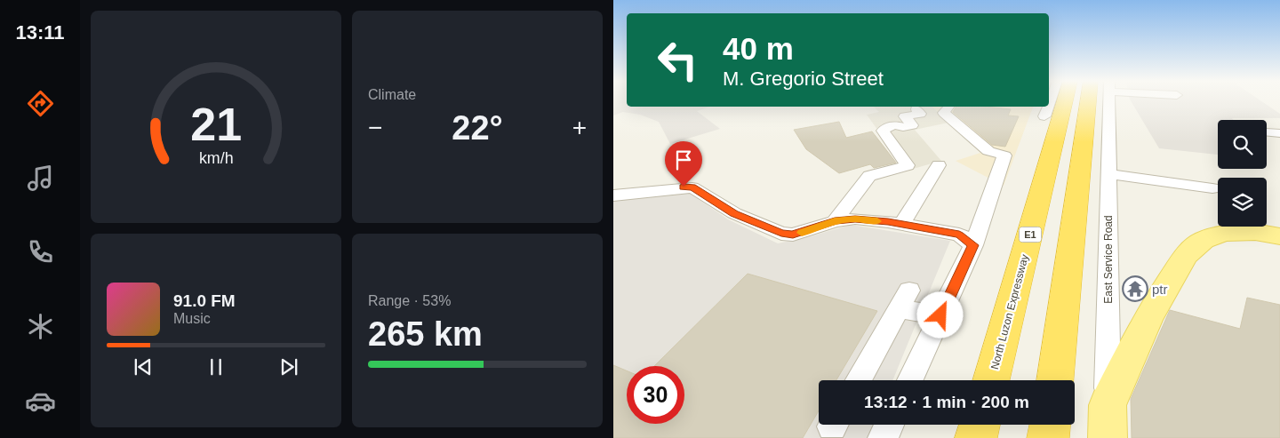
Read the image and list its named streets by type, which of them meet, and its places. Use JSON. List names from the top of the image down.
{
  "streets": {
    "highway": ["E1", "North Luzon Expressway"],
    "street": ["East Service Road"]
  },
  "places": {
    "temple": ["ptr"]
  },
  "page": {
    "tabs": "13:11",
    "tile": [
      "Climate",
      ["Range · 53%", "265 km"]
    ],
    "turn": ["40 m", "M. Gregorio Street"],
    "heat": ["−", "22°", "+"],
    "song": ["91.0 FM", "Music"],
    "limit": "30",
    "trip": "13:12 · 1 min · 200 m",
    "gauge": ["21", "km/h"]
  }
}
